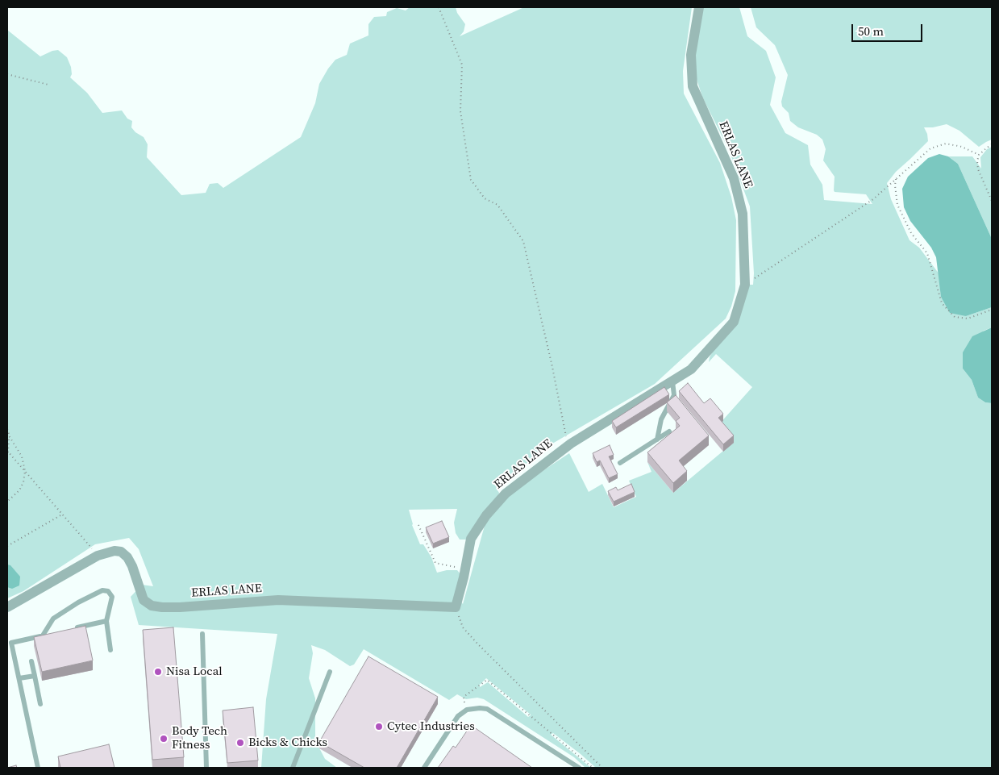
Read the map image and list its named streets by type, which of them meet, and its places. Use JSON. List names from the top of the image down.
{
  "streets": {
    "street": ["ERLAS LANE"]
  },
  "places": [
    "Nisa Local",
    "Cytec Industries",
    "Body Tech Fitness",
    "Bicks & Chicks"
  ],
  "scale_bar": "50 m"
}
